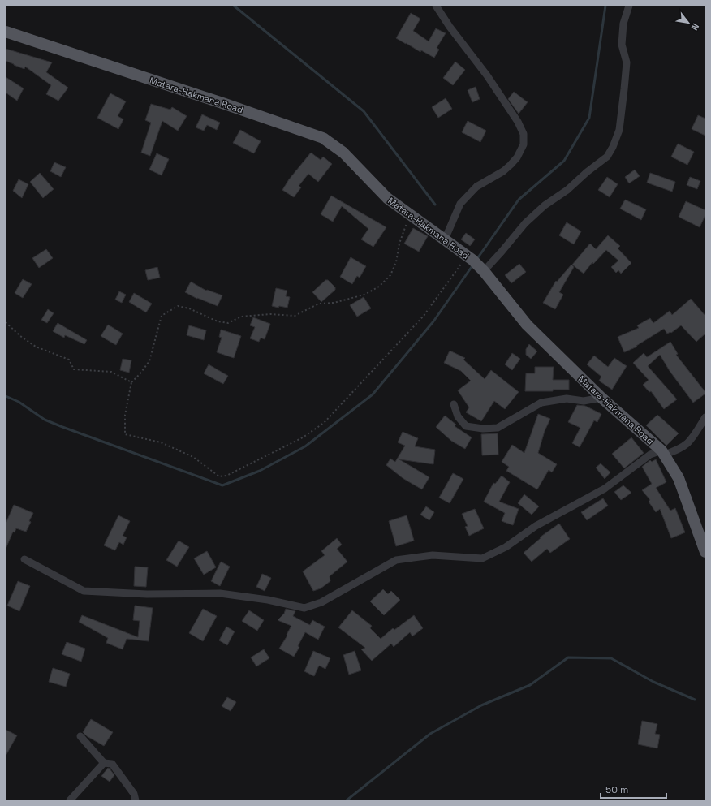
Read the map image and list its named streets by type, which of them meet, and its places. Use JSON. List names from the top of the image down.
{
  "streets": {
    "main road": ["Matara-Hakmana Road"]
  },
  "scale_bar": "50 m",
  "north": "bottom right"
}
